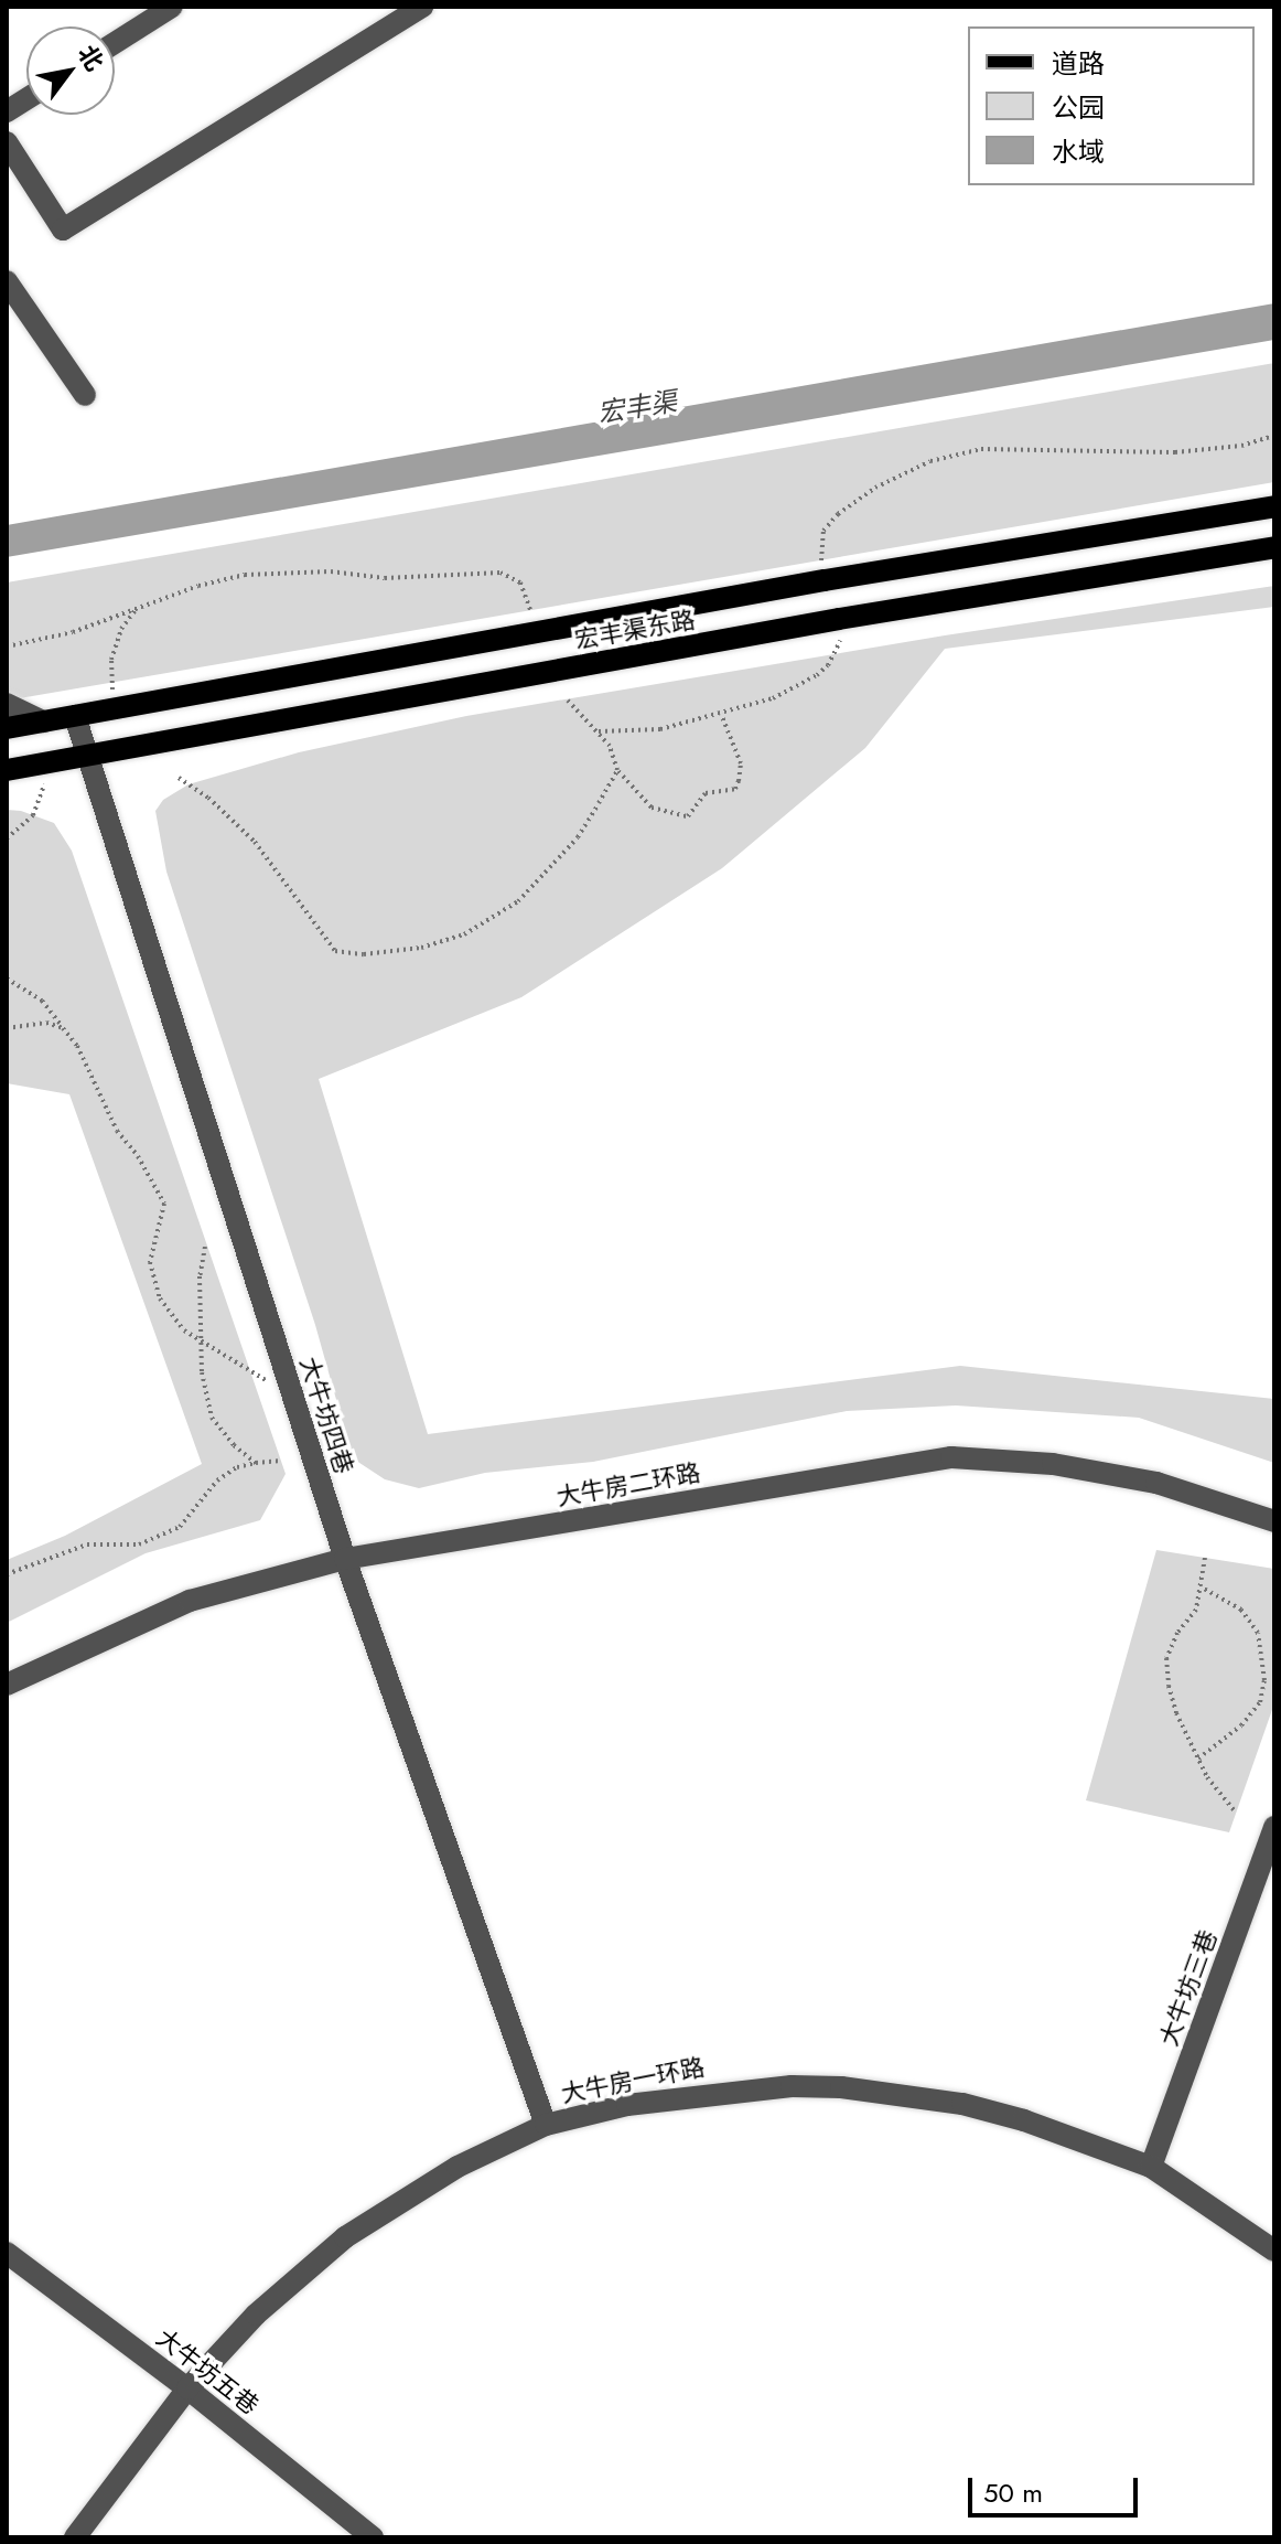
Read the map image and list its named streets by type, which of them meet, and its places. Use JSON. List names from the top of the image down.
{
  "streets": {
    "main road": ["宏丰渠东路"],
    "street": [
      "大牛坊四巷",
      "大牛房二环路",
      "大牛坊三巷",
      "大牛房一环路",
      "大牛坊五巷"
    ]
  },
  "crossings": [
    ["宏丰渠东路", "大牛坊四巷"],
    ["大牛坊四巷", "大牛房二环路"],
    ["大牛坊四巷", "大牛房一环路"],
    ["大牛坊三巷", "大牛房一环路"],
    ["大牛房一环路", "大牛坊五巷"]
  ],
  "water": ["宏丰渠"],
  "legend": ["道路", "公园", "水域"],
  "scale_bar": "50 m",
  "north": "top right"
}
